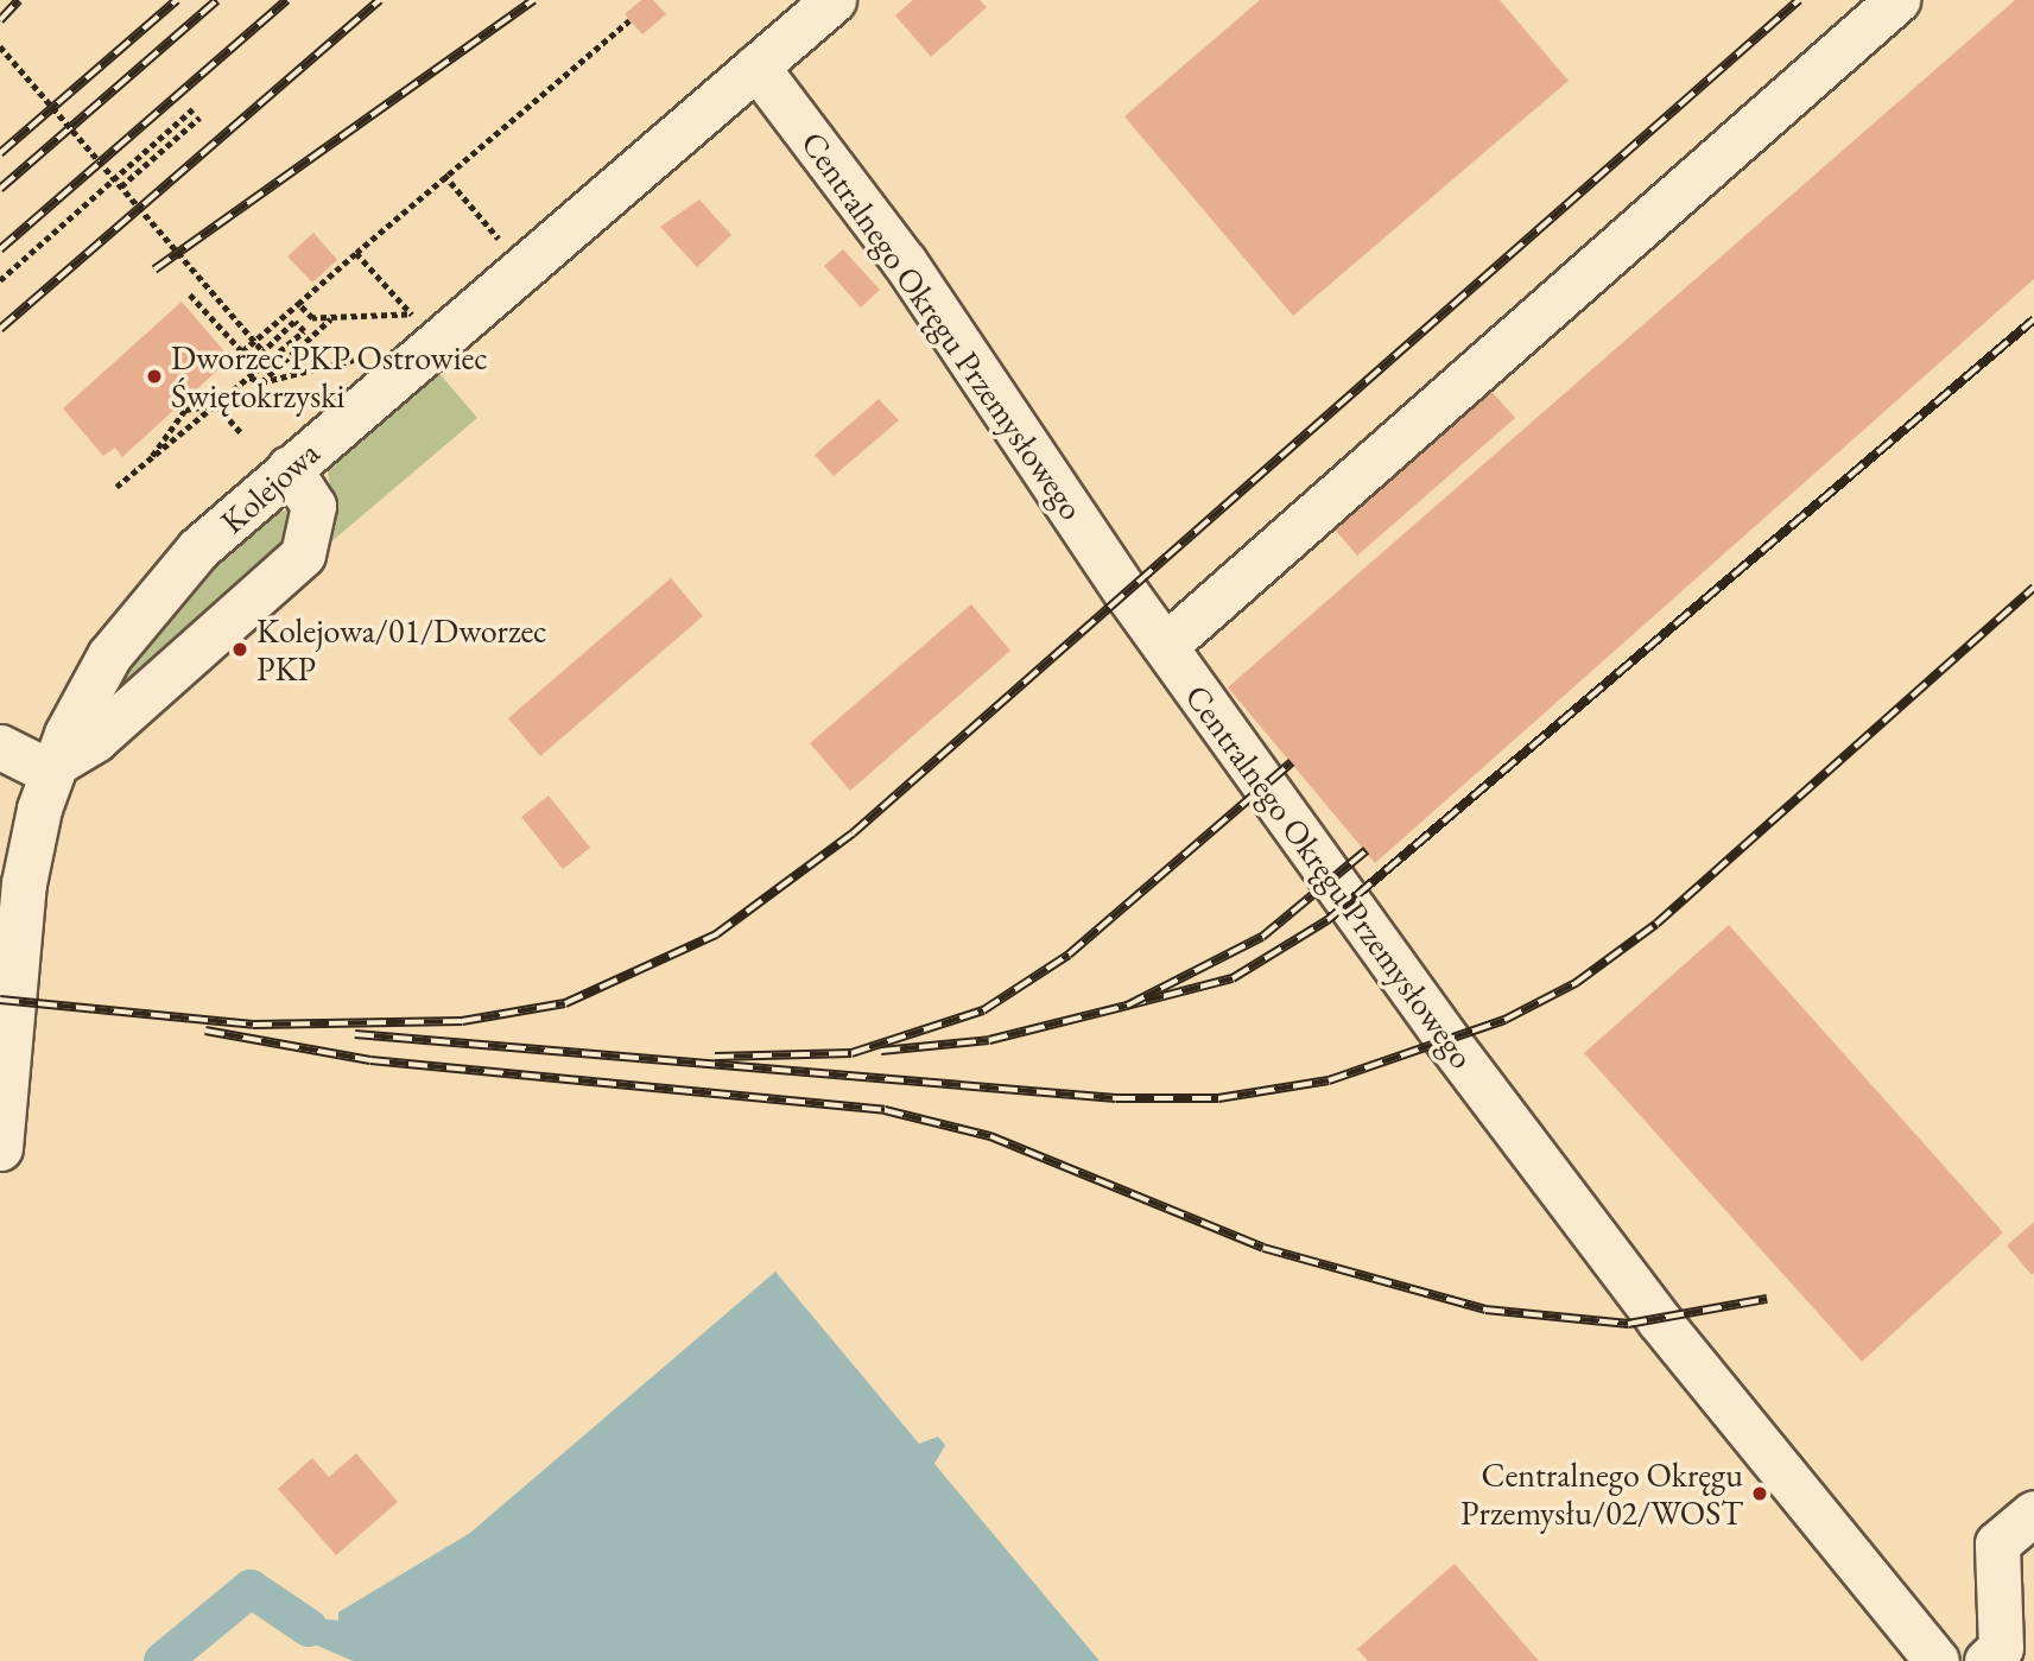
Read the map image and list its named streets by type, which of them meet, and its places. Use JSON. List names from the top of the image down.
{
  "streets": {
    "street": ["Centralnego Okręgu Przemysłowego", "Kolejowa"]
  },
  "crossings": [
    ["Centralnego Okręgu Przemysłowego", "Kolejowa"]
  ],
  "places": ["Dworzec PKP Ostrowiec Świętokrzyski", "Kolejowa/01/Dworzec PKP", "Centralnego Okręgu Przemysłu/02/WOST"]
}
